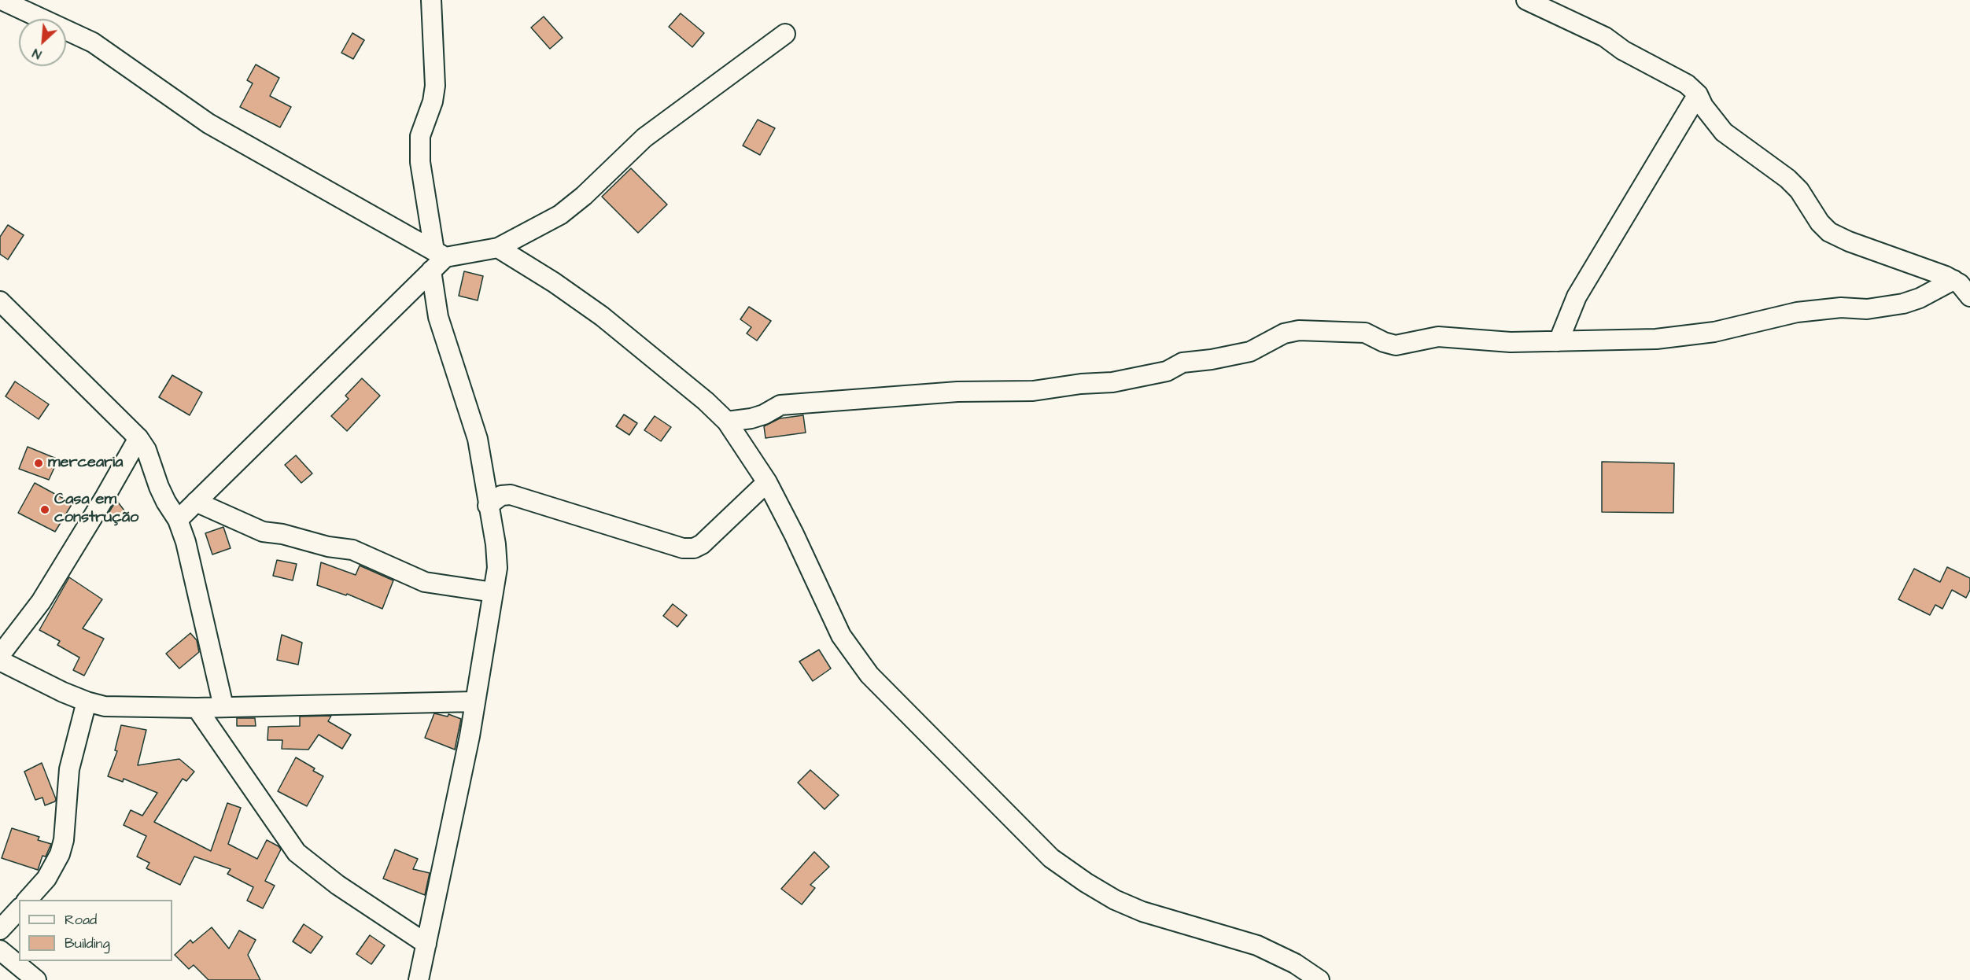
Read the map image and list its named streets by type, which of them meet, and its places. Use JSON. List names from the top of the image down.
{
  "places": ["mercearia", "Casa em construção"],
  "legend": ["Road", "Building"],
  "north": "bottom left"
}
